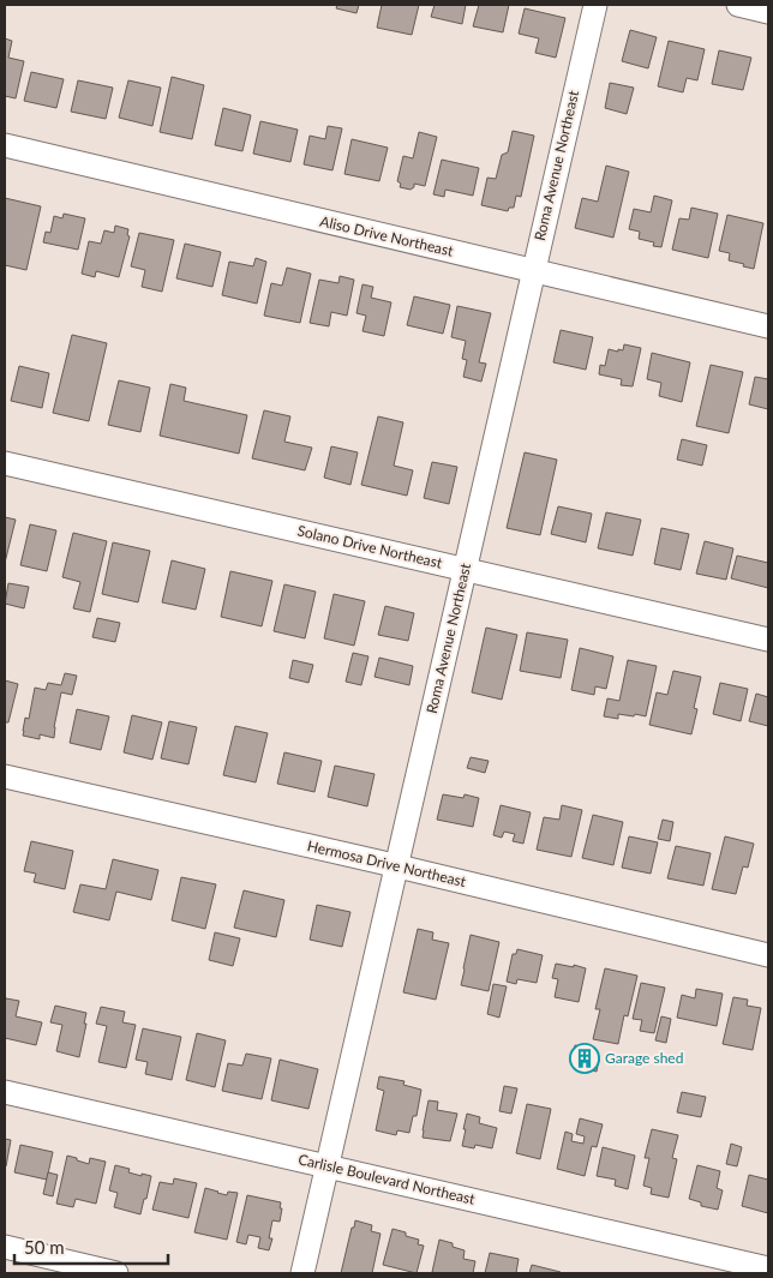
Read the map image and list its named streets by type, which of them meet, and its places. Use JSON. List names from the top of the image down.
{
  "streets": {
    "street": [
      "Roma Avenue Northeast",
      "Aliso Drive Northeast",
      "Solano Drive Northeast",
      "Hermosa Drive Northeast",
      "Carlisle Boulevard Northeast"
    ]
  },
  "crossings": [
    ["Roma Avenue Northeast", "Aliso Drive Northeast"],
    ["Roma Avenue Northeast", "Solano Drive Northeast"],
    ["Roma Avenue Northeast", "Hermosa Drive Northeast"],
    ["Roma Avenue Northeast", "Carlisle Boulevard Northeast"]
  ],
  "places": {
    "building": ["Garage shed"]
  },
  "scale_bar": "50 m"
}
